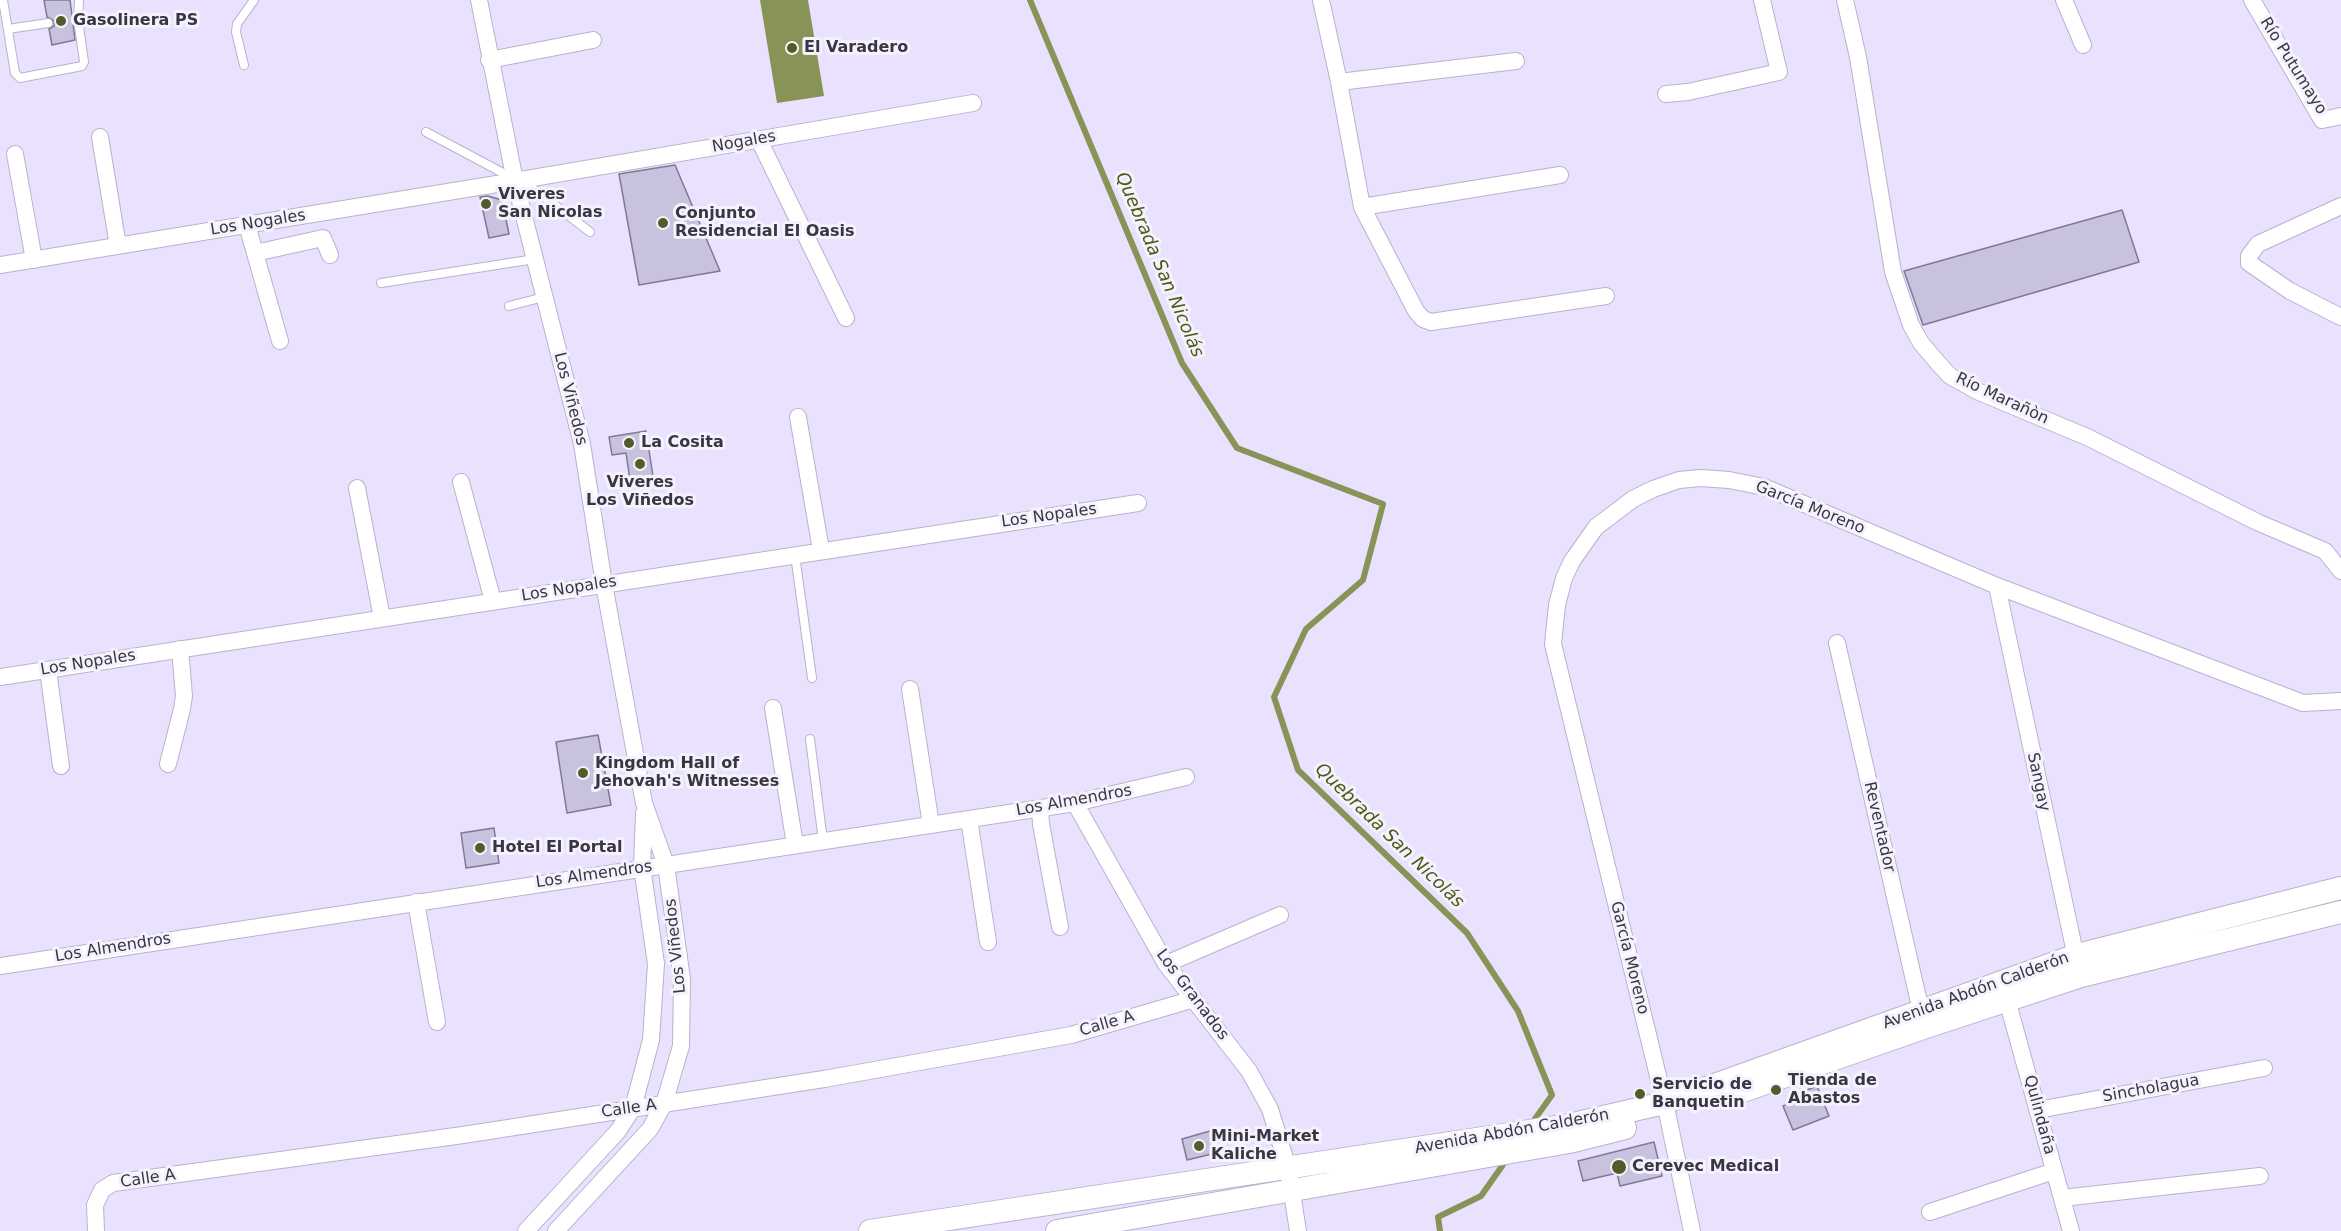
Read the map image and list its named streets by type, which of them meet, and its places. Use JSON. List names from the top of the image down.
{
  "streets": {
    "main road": ["Avenida Abdón Calderón"],
    "street": [
      "Río Putumayo",
      "Nogales",
      "Los Nogales",
      "Los Viñedos",
      "Río Marañòn",
      "García Moreno",
      "Los Nopales",
      "Sangay",
      "Los Almendros",
      "Reventador",
      "Los Granados",
      "Calle A",
      "Sincholagua",
      "Qulindaña"
    ]
  },
  "crossings": [
    ["Nogales", "Los Nogales"],
    ["Nogales", "Los Viñedos"],
    ["Los Nogales", "Los Viñedos"],
    ["Los Viñedos", "Los Nopales"],
    ["Los Viñedos", "Los Almendros"],
    ["Los Viñedos", "Calle A"],
    ["García Moreno", "Sangay"],
    ["García Moreno", "Avenida Abdón Calderón"],
    ["Sangay", "Avenida Abdón Calderón"],
    ["Los Almendros", "Los Granados"],
    ["Reventador", "Avenida Abdón Calderón"],
    ["Avenida Abdón Calderón", "Los Granados"],
    ["Avenida Abdón Calderón", "Qulindaña"],
    ["Los Granados", "Calle A"],
    ["Sincholagua", "Qulindaña"]
  ],
  "water": ["Quebrada San Nicolás"],
  "places": [
    "Gasolinera PS",
    "El Varadero",
    "Viveres San Nicolas",
    "Conjunto Residencial El Oasis",
    "La Cosita",
    "Viveres Los Viñedos",
    "Kingdom Hall of Jehovah's Witnesses",
    "Hotel El Portal",
    "Tienda de Abastos",
    "Servicio de Banquetin",
    "Mini-Market Kaliche",
    "Cerevec Medical"
  ]
}
